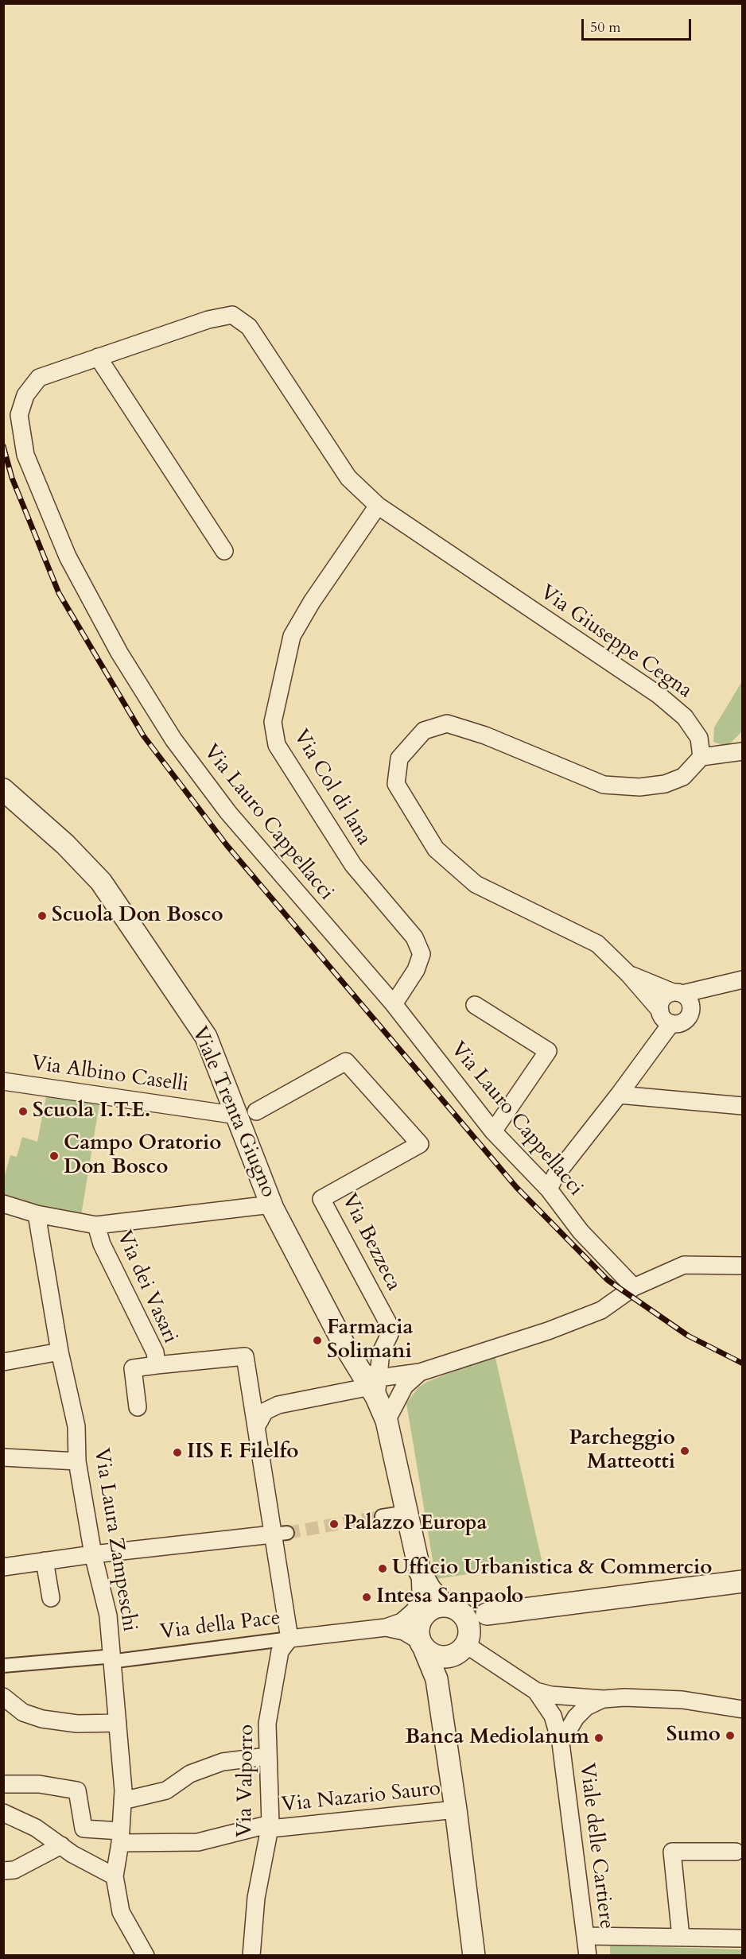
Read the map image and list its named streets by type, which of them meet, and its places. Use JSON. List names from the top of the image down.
{
  "streets": {
    "street": [
      "Via Giuseppe Cegna",
      "Via Col di lana",
      "Via Lauro Cappellacci",
      "Via Albino Caselli",
      "Viale Trenta Giugno",
      "Via Bezzeca",
      "Via dei Vasari",
      "Via Laura Zampeschi",
      "Via della Pace",
      "Via Valporro",
      "Via Nazario Sauro",
      "Viale delle Cartiere"
    ]
  },
  "crossings": [
    ["Via Giuseppe Cegna", "Via Col di lana"],
    ["Via Giuseppe Cegna", "Via Lauro Cappellacci"],
    ["Via Col di lana", "Via Lauro Cappellacci"],
    ["Via Albino Caselli", "Viale Trenta Giugno"],
    ["Via Albino Caselli", "Via Bezzeca"],
    ["Viale Trenta Giugno", "Via Bezzeca"],
    ["Viale Trenta Giugno", "Via della Pace"],
    ["Via Laura Zampeschi", "Via della Pace"],
    ["Via Laura Zampeschi", "Via Nazario Sauro"],
    ["Via della Pace", "Via Valporro"],
    ["Via Valporro", "Via Nazario Sauro"]
  ],
  "places": [
    "Scuola Don Bosco",
    "Scuola I.T.E.",
    "Campo Oratorio Don Bosco",
    "Farmacia Solimani",
    "Parcheggio Matteotti",
    "IIS F. Filelfo",
    "Palazzo Europa",
    "Ufficio Urbanistica & Commercio",
    "Intesa Sanpaolo",
    "Sumo",
    "Banca Mediolanum"
  ],
  "scale_bar": "50 m"
}
